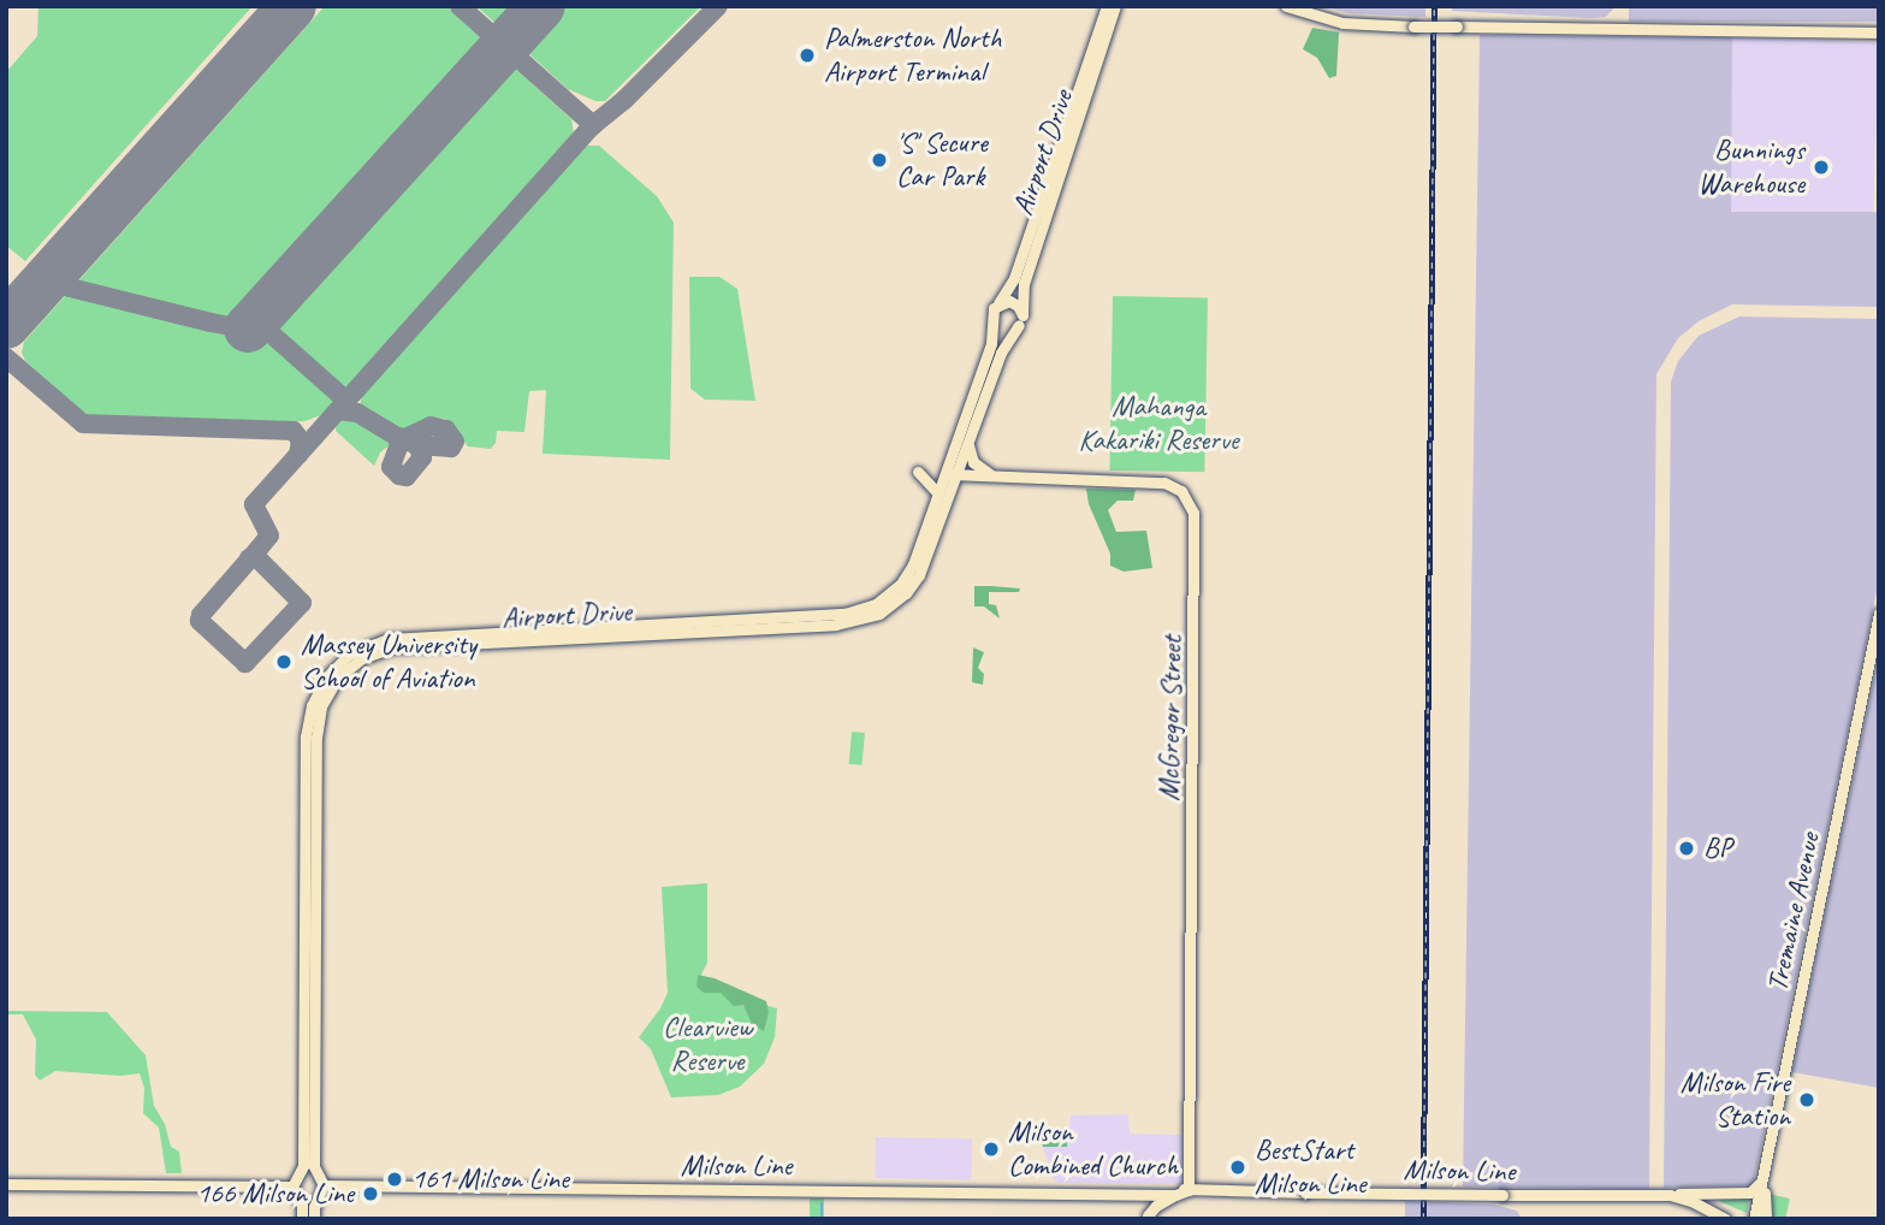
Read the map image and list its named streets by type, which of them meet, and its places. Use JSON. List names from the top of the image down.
{
  "streets": {
    "main road": [
      "Airport Drive",
      "McGregor Street",
      "Tremaine Avenue",
      "Milson Line"
    ]
  },
  "crossings": [
    ["Airport Drive", "McGregor Street"],
    ["Airport Drive", "Milson Line"],
    ["McGregor Street", "Milson Line"]
  ],
  "parks": ["Mahanga Kakariki Reserve", "Clearview Reserve"],
  "places": [
    "Palmerston North Airport Terminal",
    "'S' Secure Car Park",
    "Bunnings Warehouse",
    "Massey University School of Aviation",
    "BP",
    "Milson Fire Station",
    "Milson Combined Church",
    "BestStart Milson Line",
    "161 Milson Line",
    "166 Milson Line"
  ]
}
